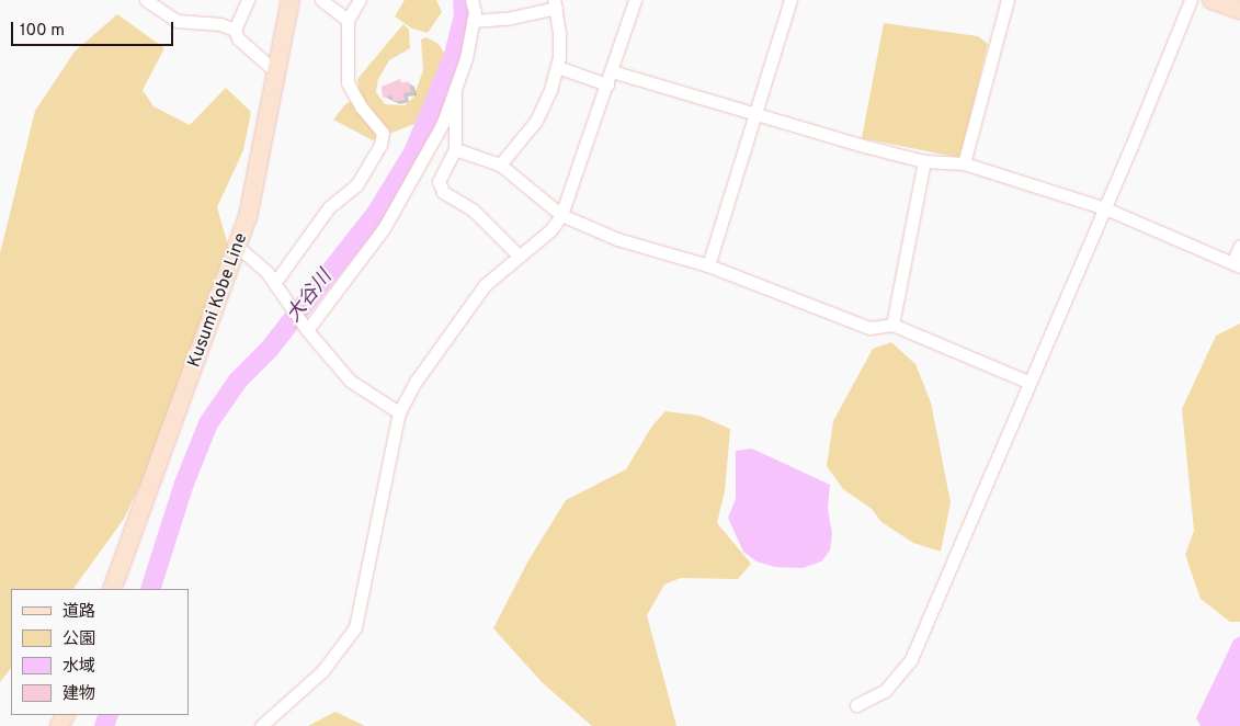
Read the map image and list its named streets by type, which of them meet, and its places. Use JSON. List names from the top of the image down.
{
  "streets": {
    "main road": ["Kusumi Kobe Line"]
  },
  "water": ["大谷川"],
  "legend": [
    "道路",
    "公園",
    "水域",
    "建物"
  ],
  "scale_bar": "100 m"
}
